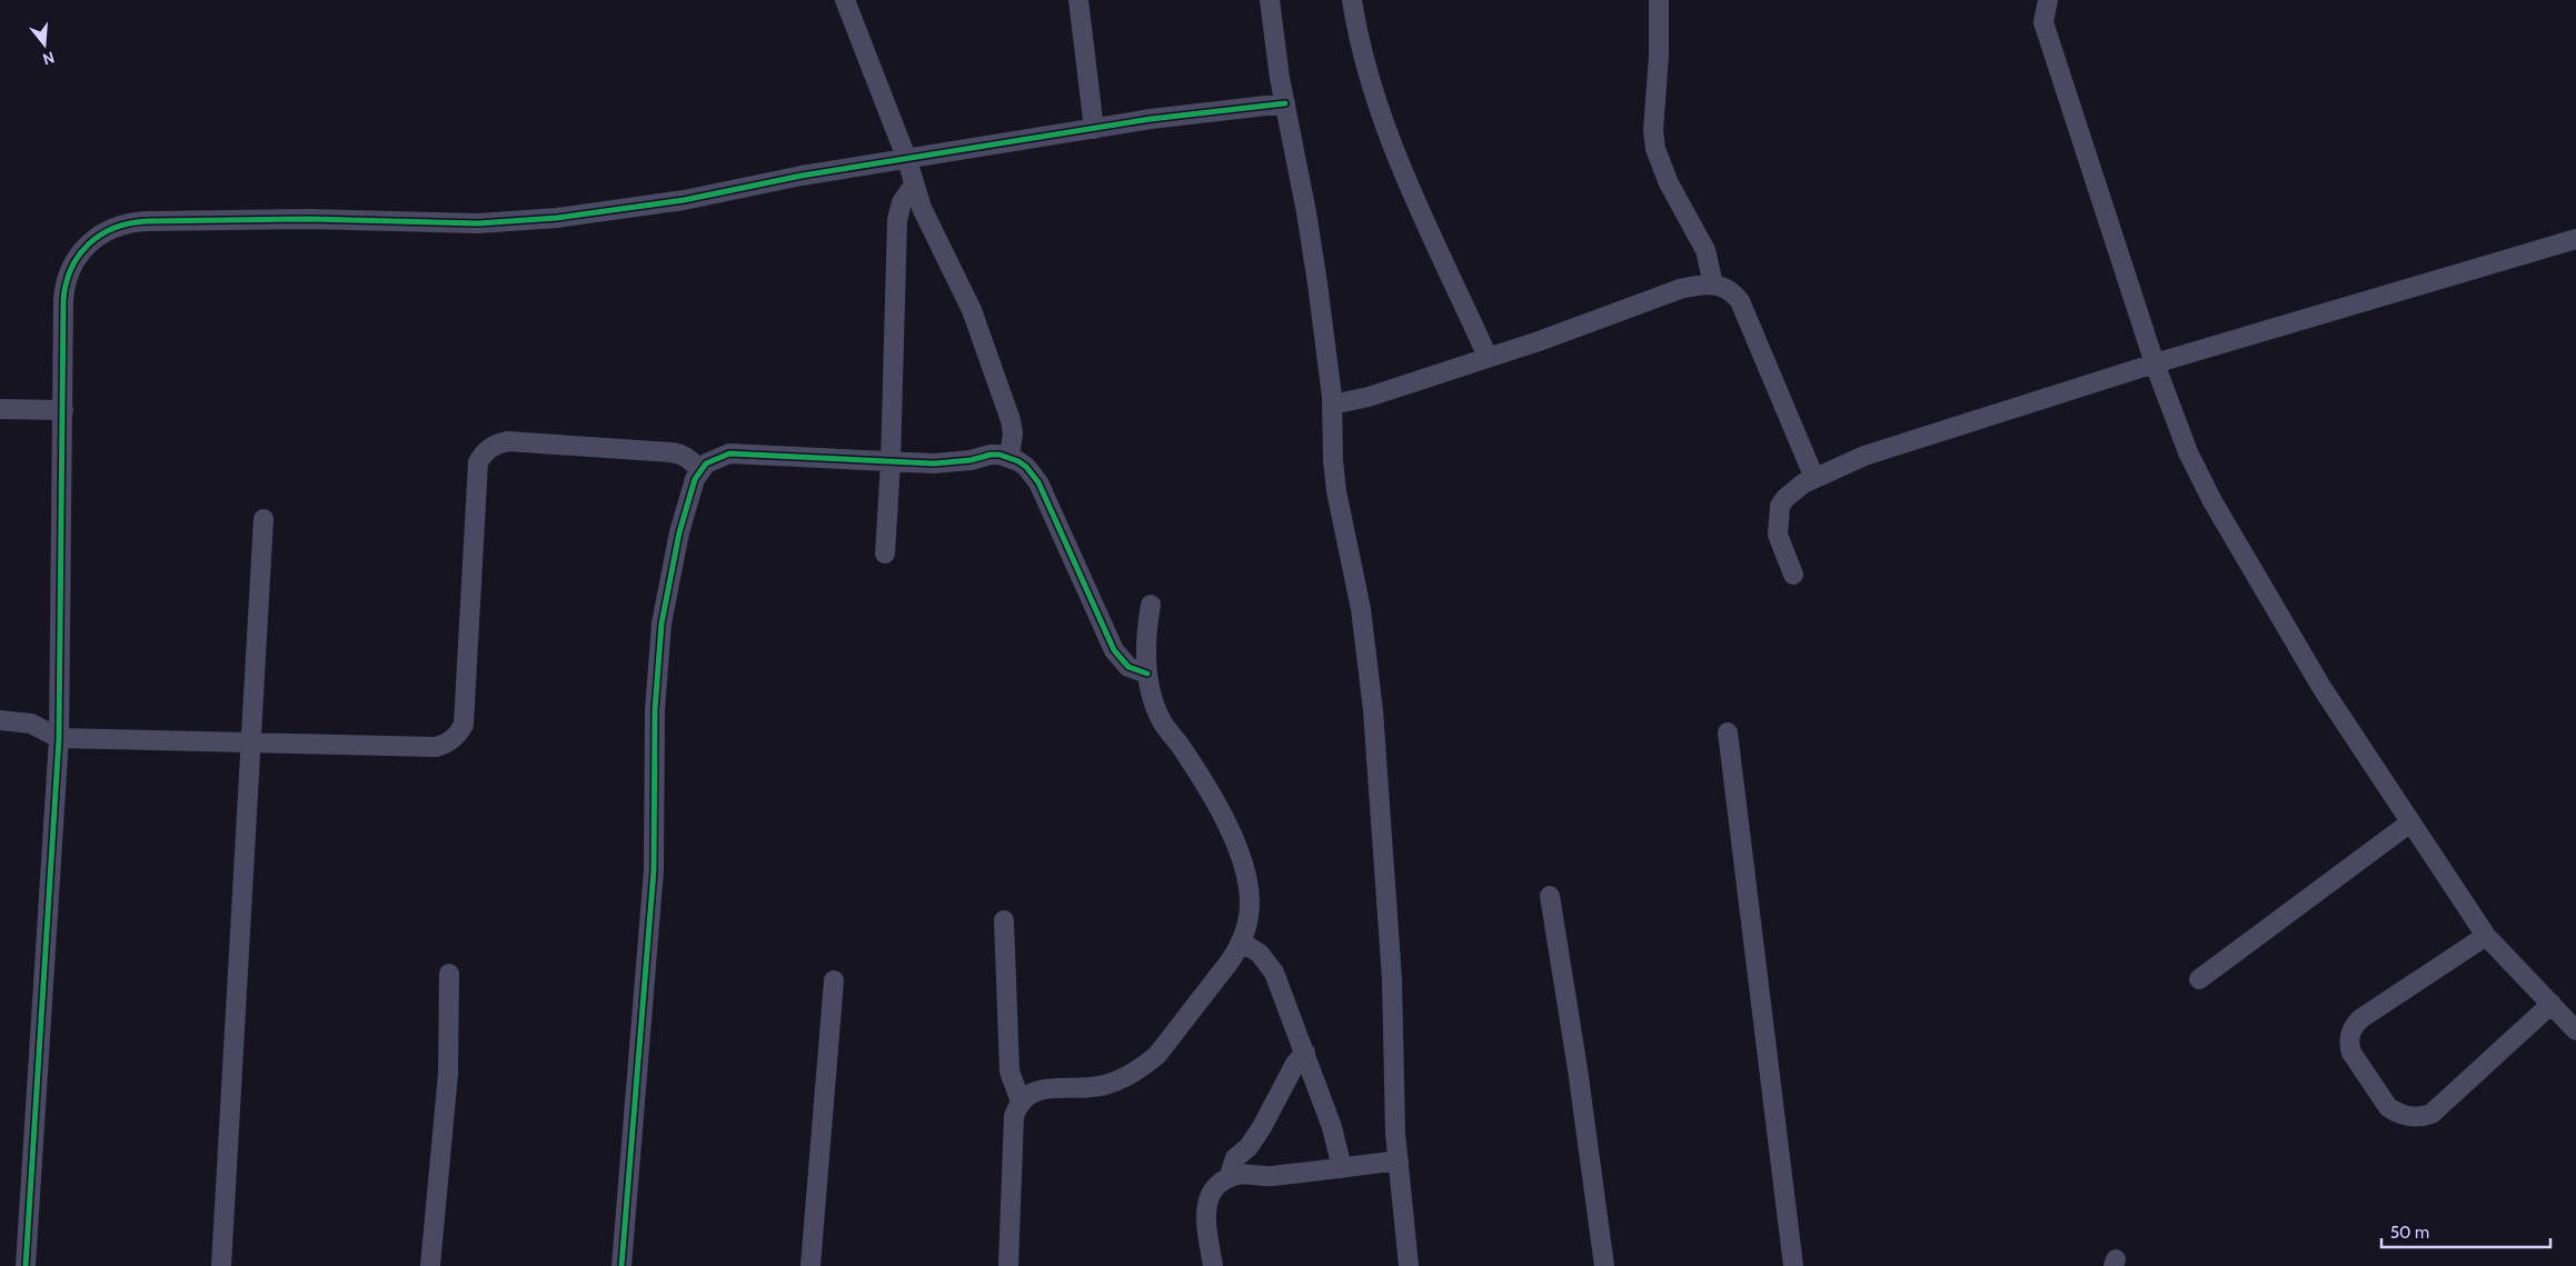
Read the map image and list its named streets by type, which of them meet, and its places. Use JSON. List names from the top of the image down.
{
  "scale_bar": "50 m",
  "north": "bottom"
}
